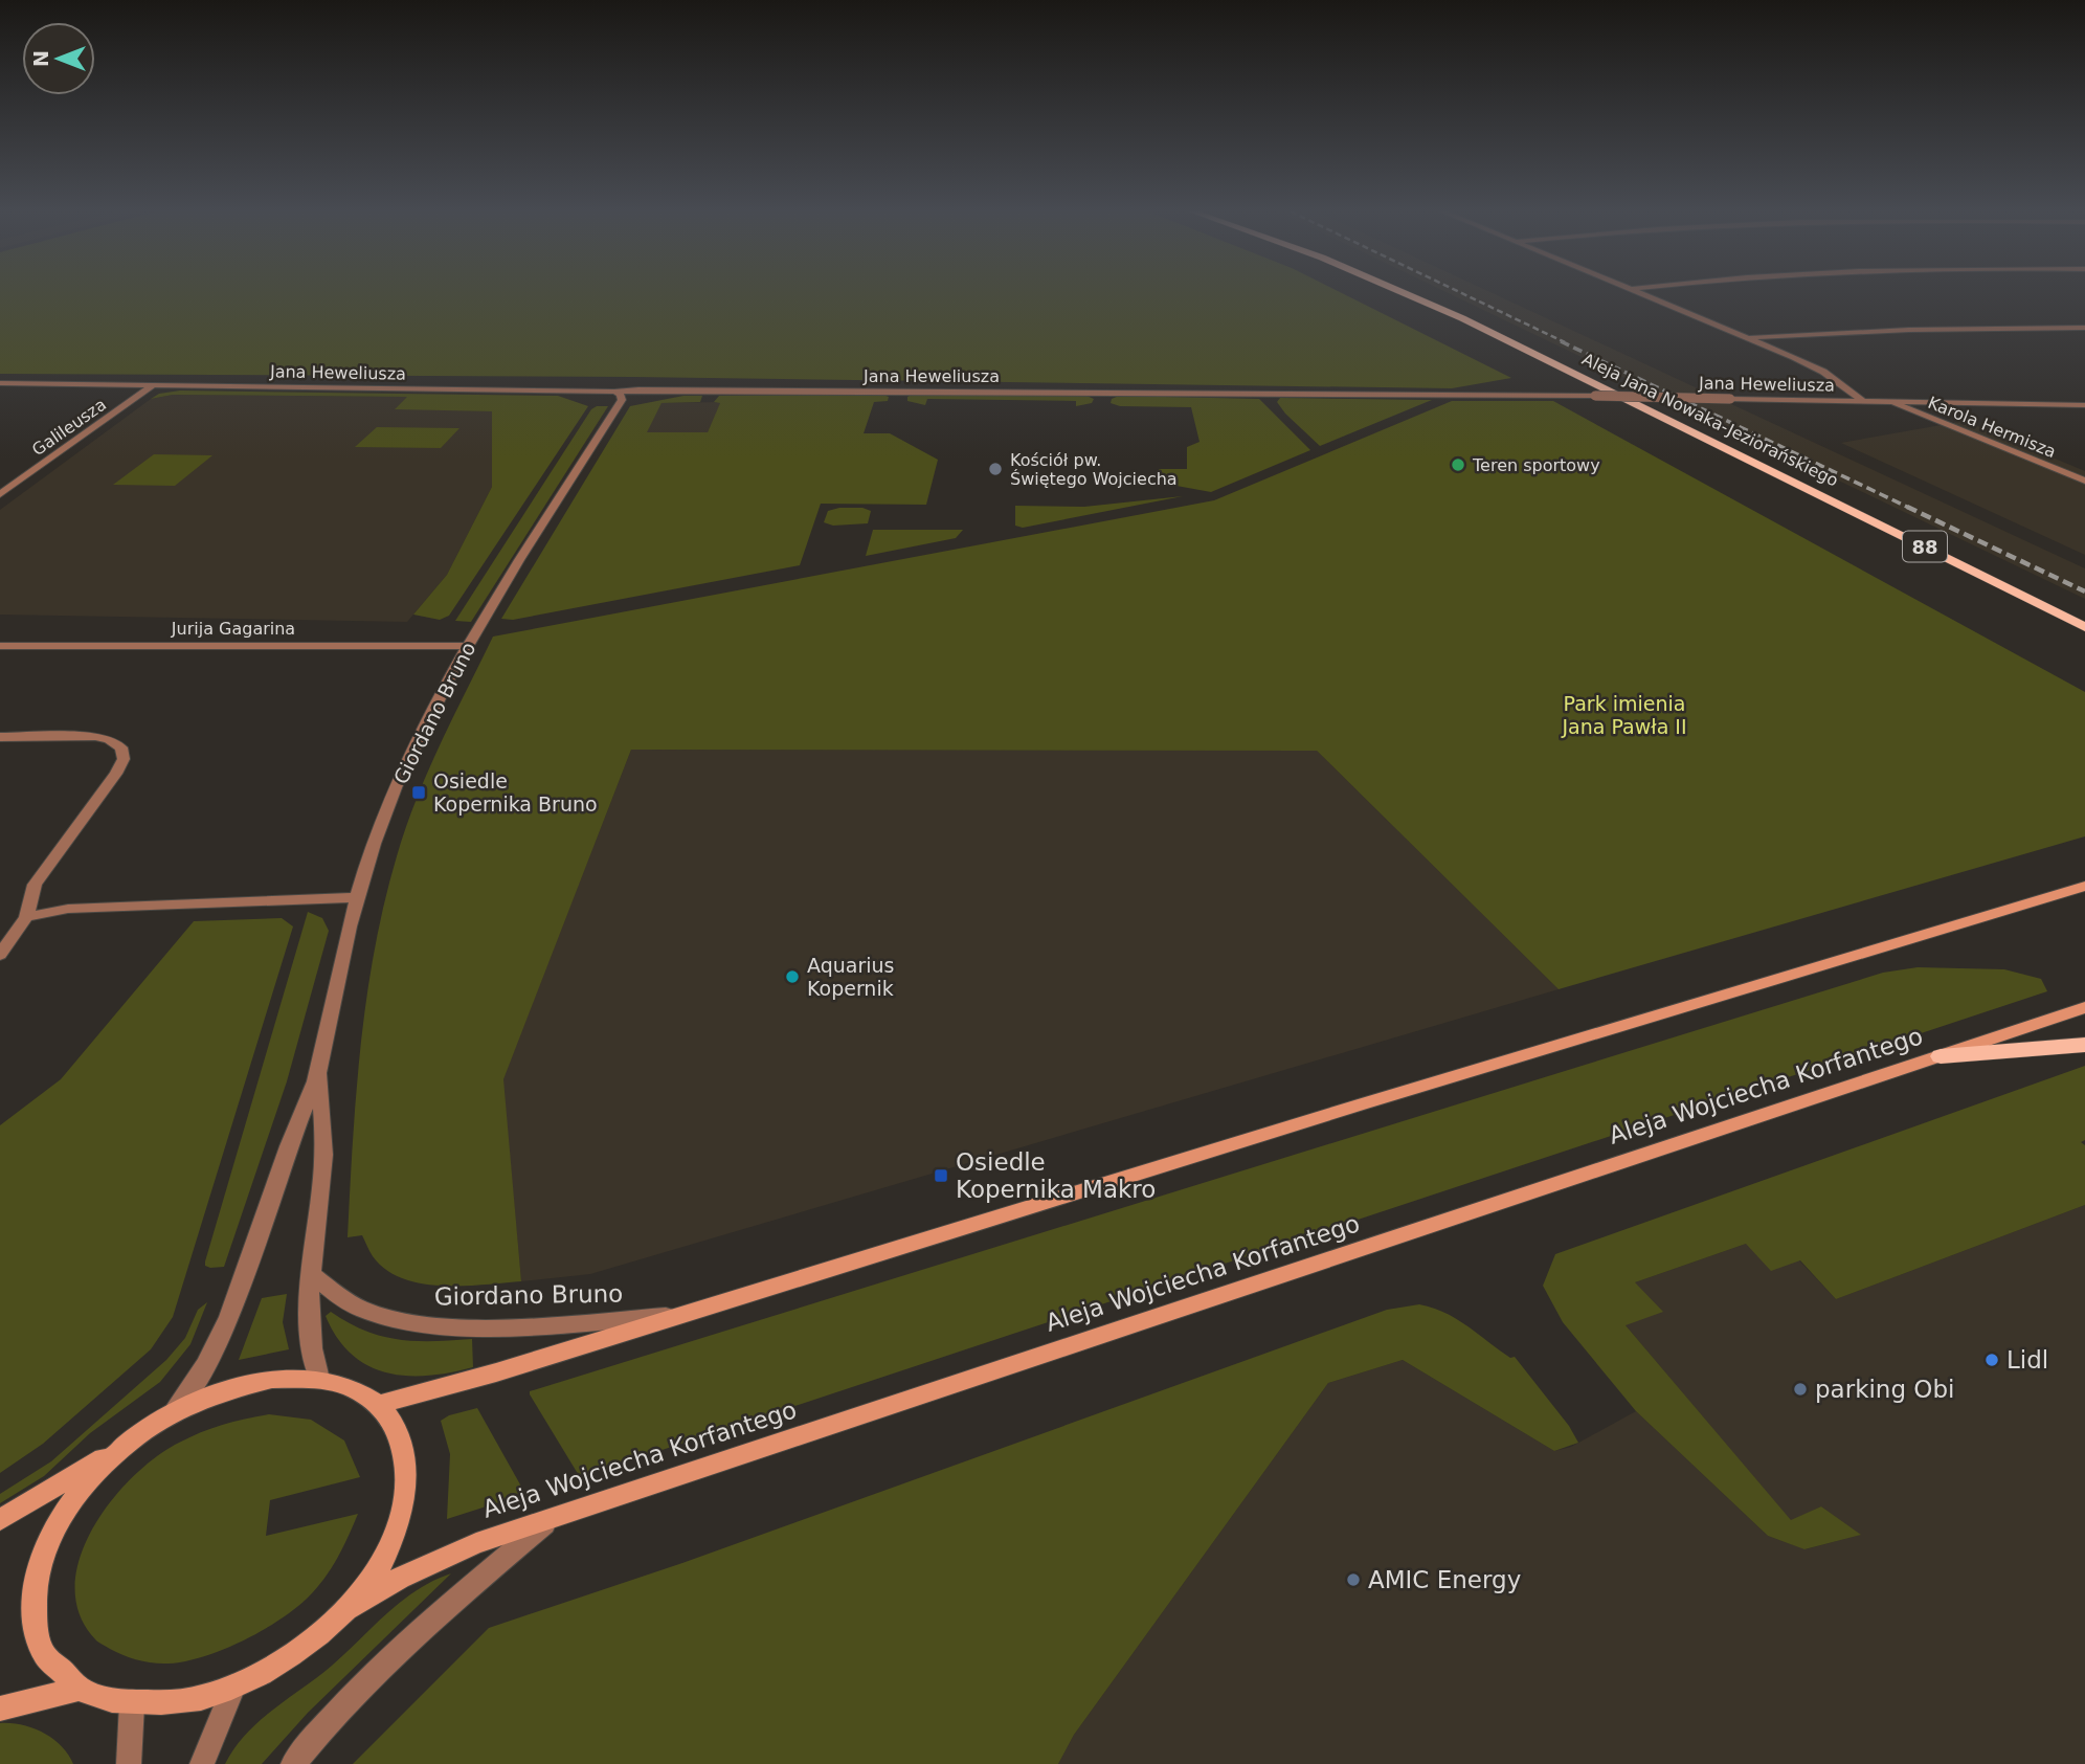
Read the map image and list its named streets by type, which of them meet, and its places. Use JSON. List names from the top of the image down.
{
  "streets": {
    "main road": ["Aleja Jana Nowaka-Jeziorańskiego", "88", "Aleja Wojciecha Korfantego"],
    "street": [
      "Jana Heweliusza",
      "Galileusza",
      "Karola Hermisza",
      "Jurija Gagarina",
      "Giordano Bruno"
    ]
  },
  "crossings": [
    ["Jana Heweliusza", "Galileusza"],
    ["Jana Heweliusza", "Karola Hermisza"],
    ["Jana Heweliusza", "Giordano Bruno"],
    ["Jurija Gagarina", "Giordano Bruno"]
  ],
  "parks": ["Park imienia Jana Pawła II"],
  "places": {
    "other": [
      "Teren sportowy",
      "Kościół pw. Świętego Wojciecha",
      "Aquarius Kopernik",
      "Lidl",
      "parking Obi",
      "AMIC Energy"
    ],
    "transit": ["Osiedle Kopernika Bruno", "Osiedle Kopernika Makro"]
  },
  "north": "left"
}
